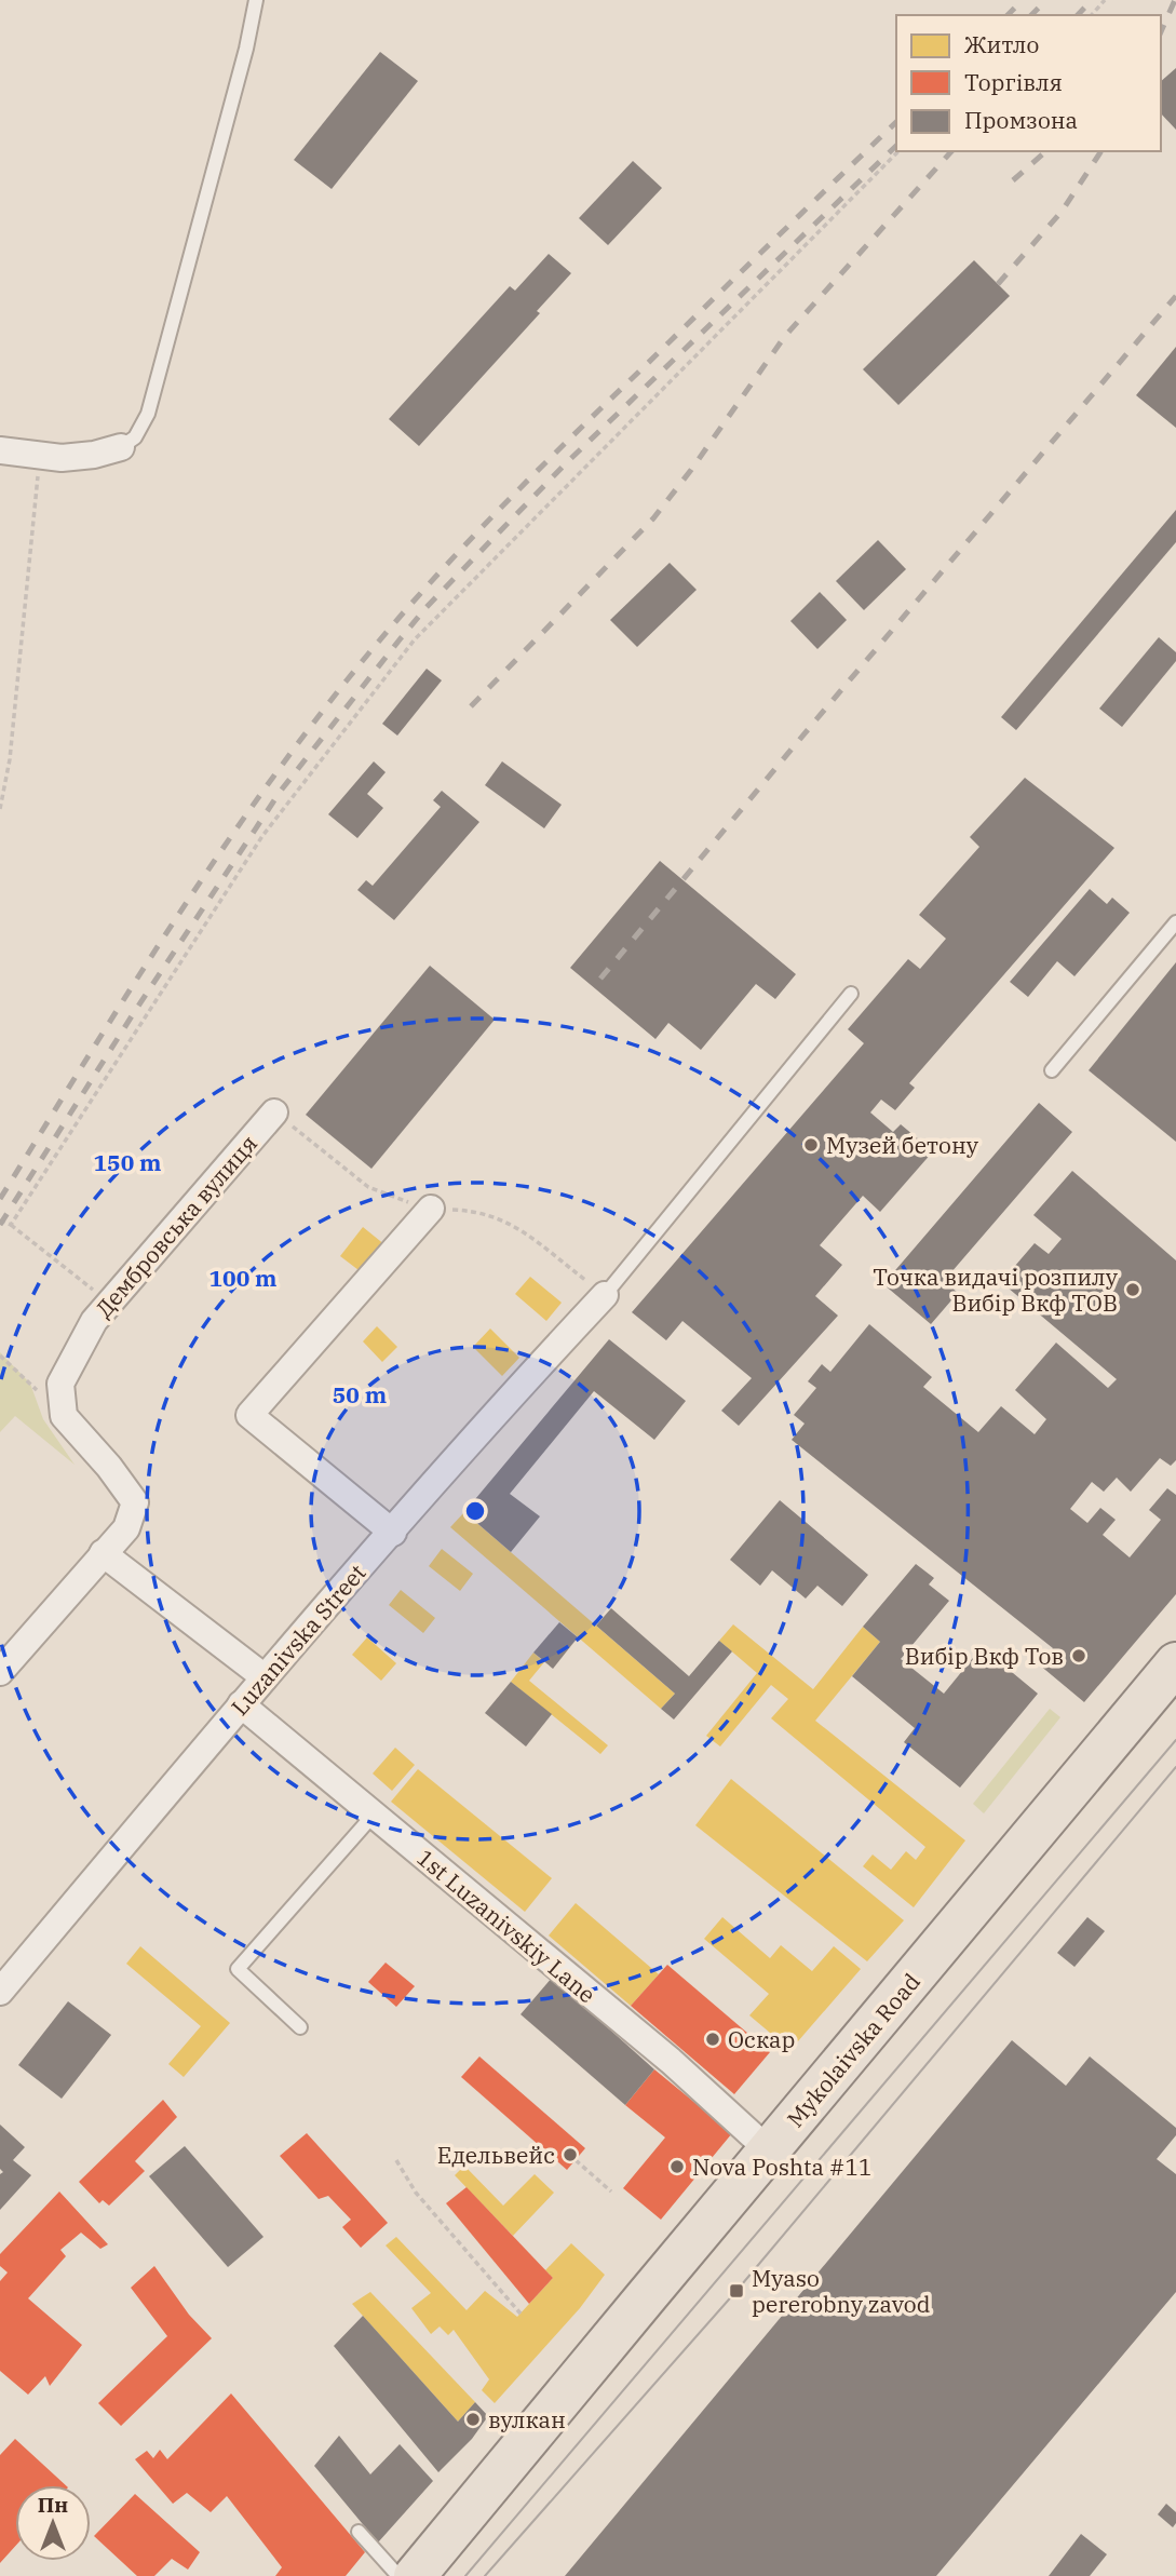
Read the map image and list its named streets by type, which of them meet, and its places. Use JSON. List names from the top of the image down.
{
  "streets": {
    "main road": ["Mykolaivska Road"],
    "street": ["Дембровська вулиця", "Luzanivska Street", "1st Luzanivskiy Lane"]
  },
  "crossings": [
    ["Luzanivska Street", "1st Luzanivskiy Lane"],
    ["1st Luzanivskiy Lane", "Mykolaivska Road"]
  ],
  "places": {
    "other": [
      "Музей бетону",
      "Точка видачі розпилу Вибір Вкф ТОВ",
      "Вибір Вкф Тов",
      "Оскар",
      "Едельвейс",
      "Nova Poshta #11",
      "вулкан"
    ],
    "transit": ["Myaso pererobny zavod"]
  },
  "legend": ["Житло", "Торгівля", "Промзона"],
  "north": "top",
  "rings": ["150 m", "100 m", "50 m"]
}
